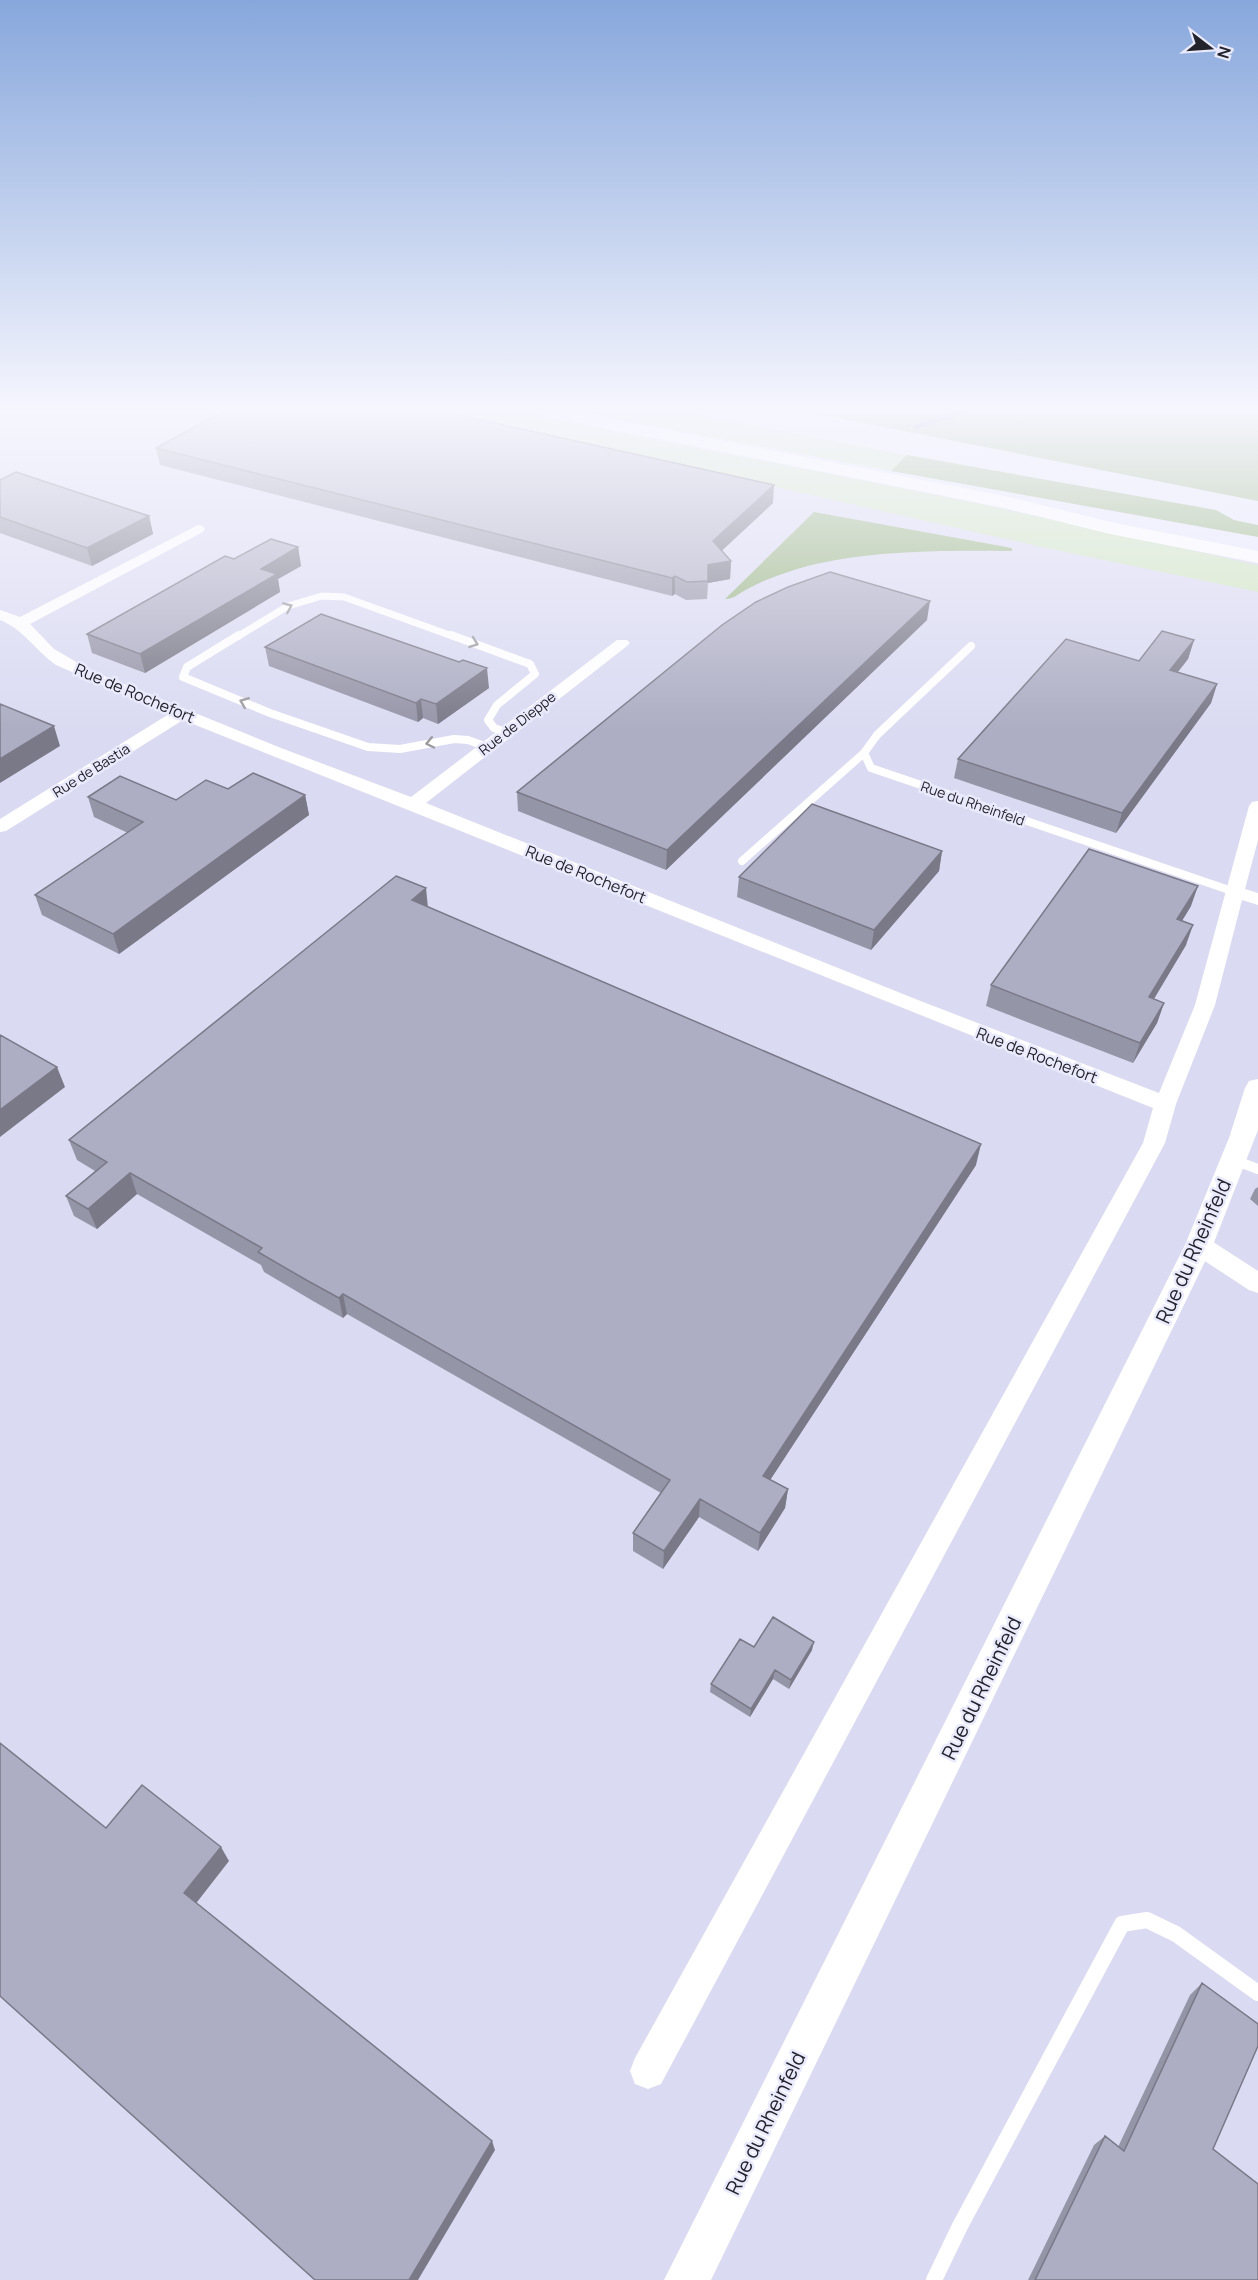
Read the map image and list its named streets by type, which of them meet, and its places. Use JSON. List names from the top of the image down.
{
  "streets": {
    "street": [
      "Rue de Rochefort",
      "Rue de Dieppe",
      "Rue de Bastia",
      "Rue du Rheinfeld"
    ]
  },
  "crossings": [
    ["Rue de Rochefort", "Rue de Dieppe"],
    ["Rue de Rochefort", "Rue de Bastia"]
  ],
  "north": "right"
}
